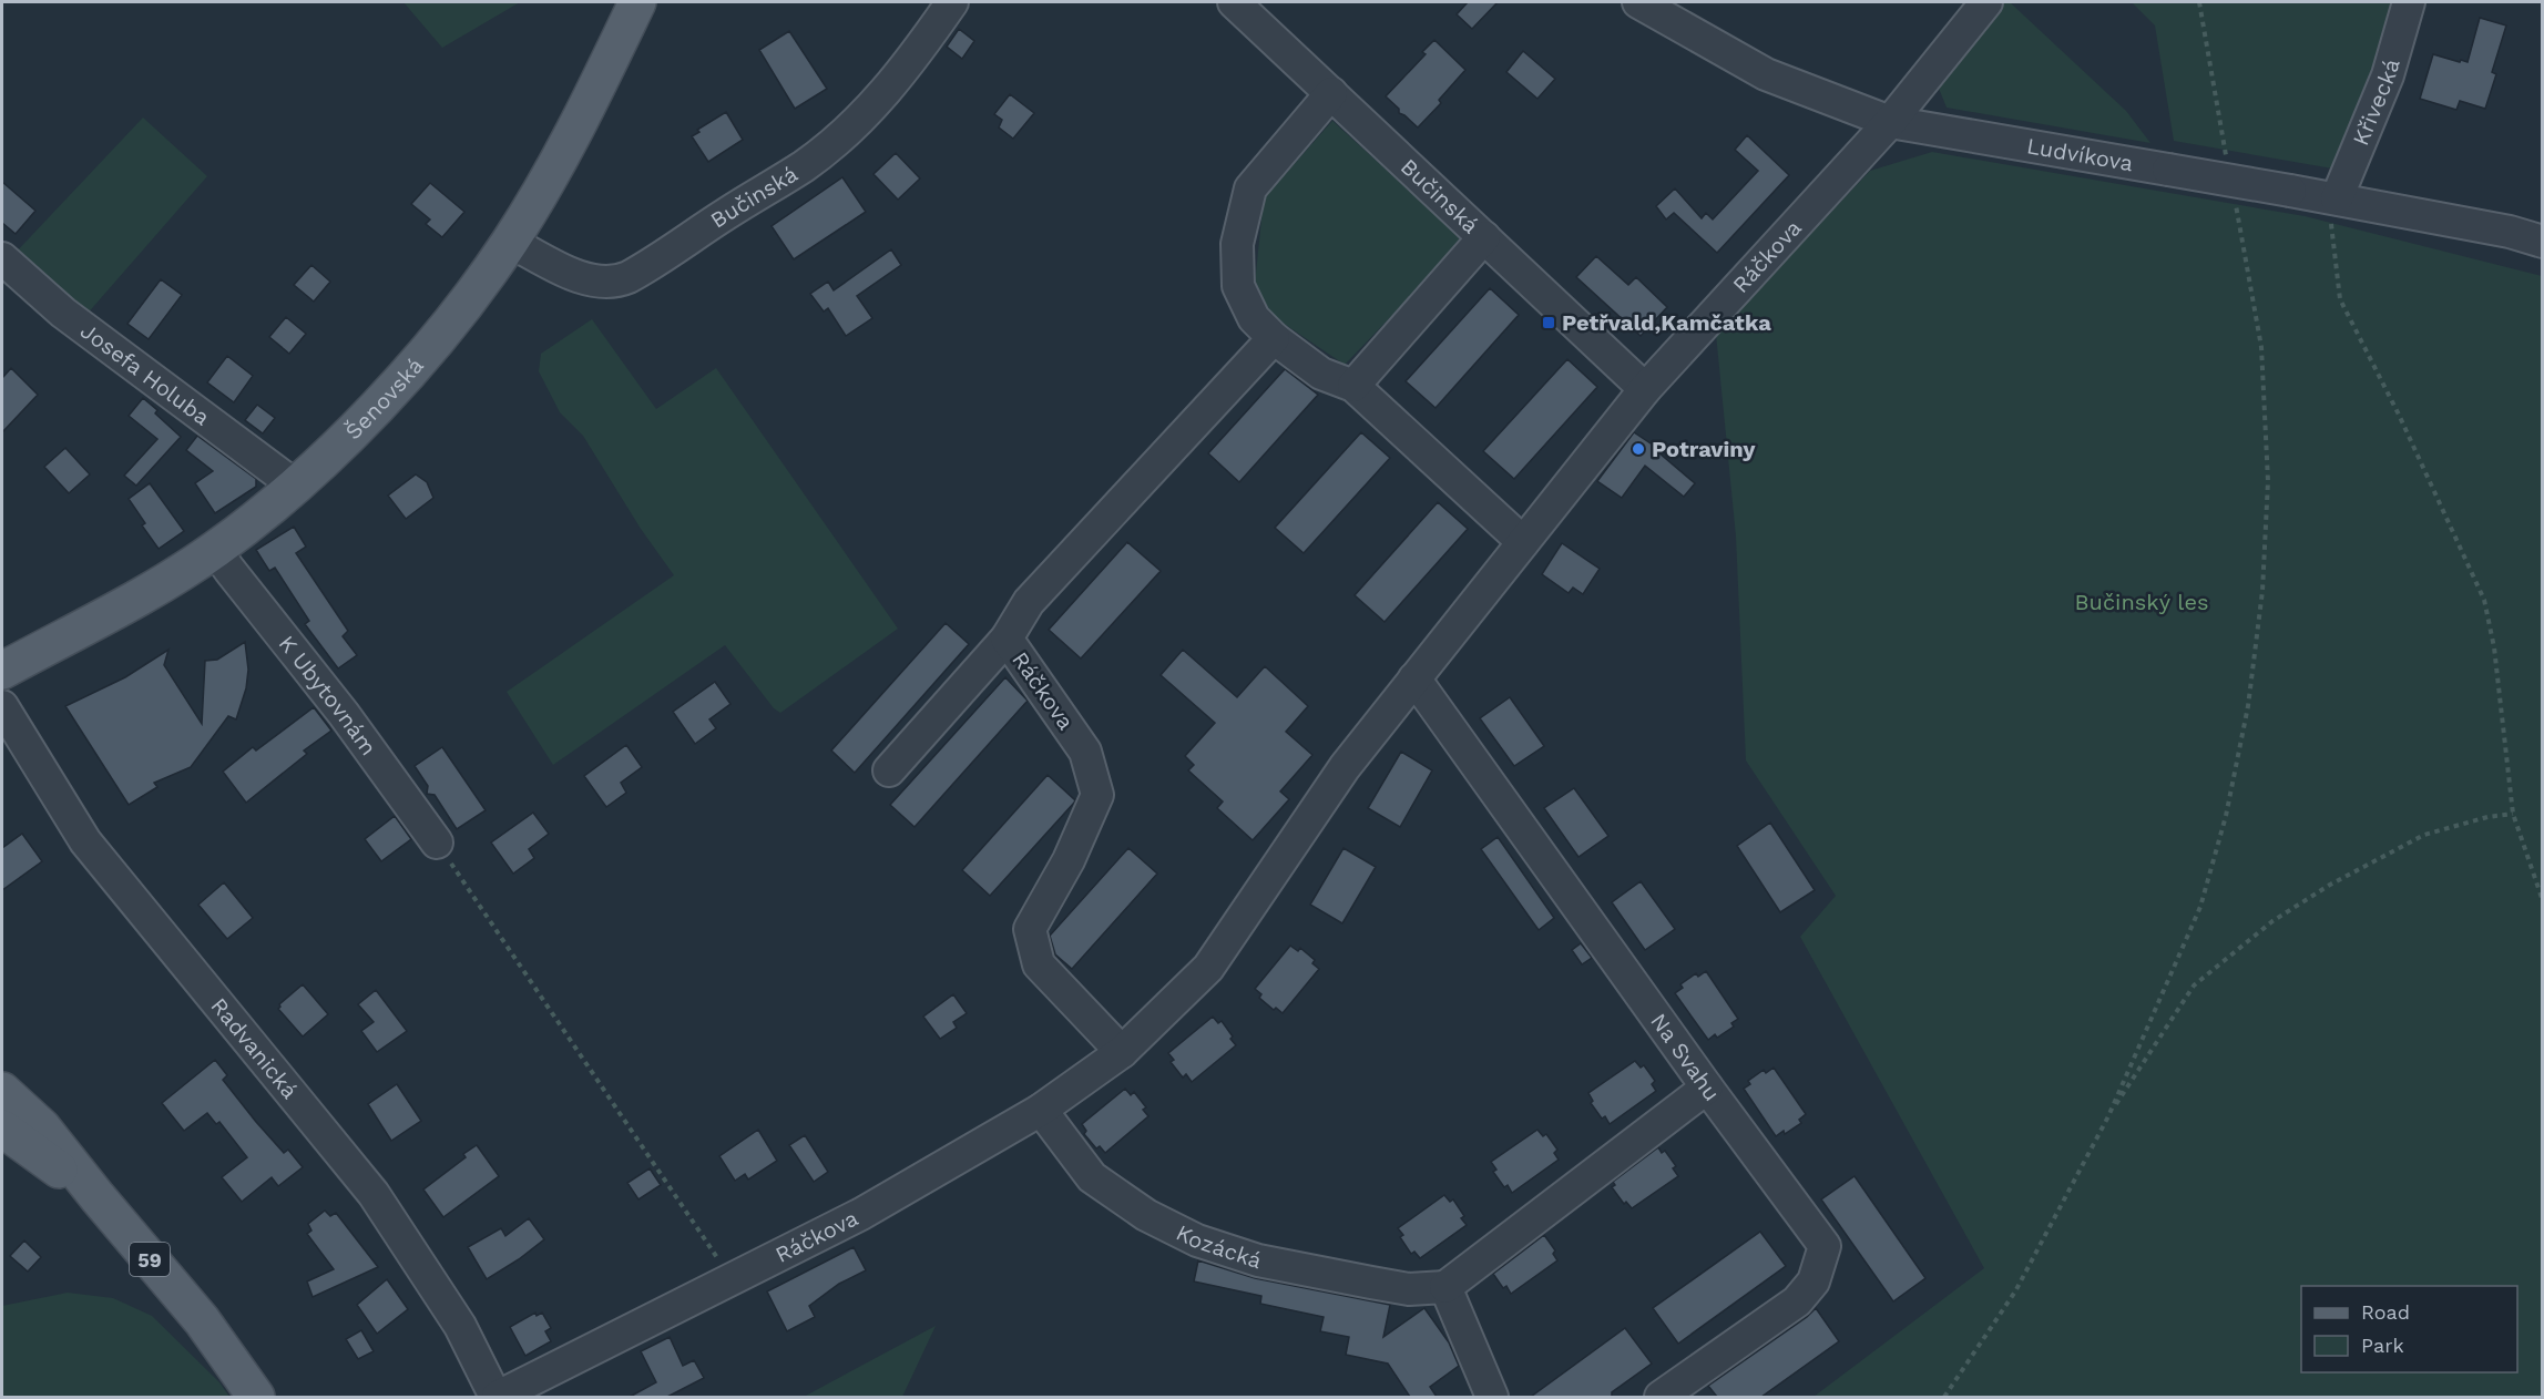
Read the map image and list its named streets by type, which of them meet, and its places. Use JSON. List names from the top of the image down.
{
  "streets": {
    "main road": ["Šenovská", "59"],
    "street": [
      "Křivecká",
      "Ludvíkova",
      "Bučinská",
      "Ráčkova",
      "Josefa Holuba",
      "K Ubytovnám",
      "Radvanická",
      "Na Svahu",
      "Kozácká"
    ]
  },
  "crossings": [
    ["Křivecká", "Ludvíkova"],
    ["Ludvíkova", "Ráčkova"],
    ["Bučinská", "Ráčkova"],
    ["Bučinská", "Šenovská"],
    ["Ráčkova", "Radvanická"],
    ["Ráčkova", "Na Svahu"],
    ["Ráčkova", "Kozácká"],
    ["Josefa Holuba", "Šenovská"],
    ["Šenovská", "K Ubytovnám"]
  ],
  "parks": ["Bučinský les"],
  "places": {
    "transit": ["Petřvald,Kamčatka"],
    "other": ["Potraviny"]
  },
  "legend": ["Road", "Park"]
}
